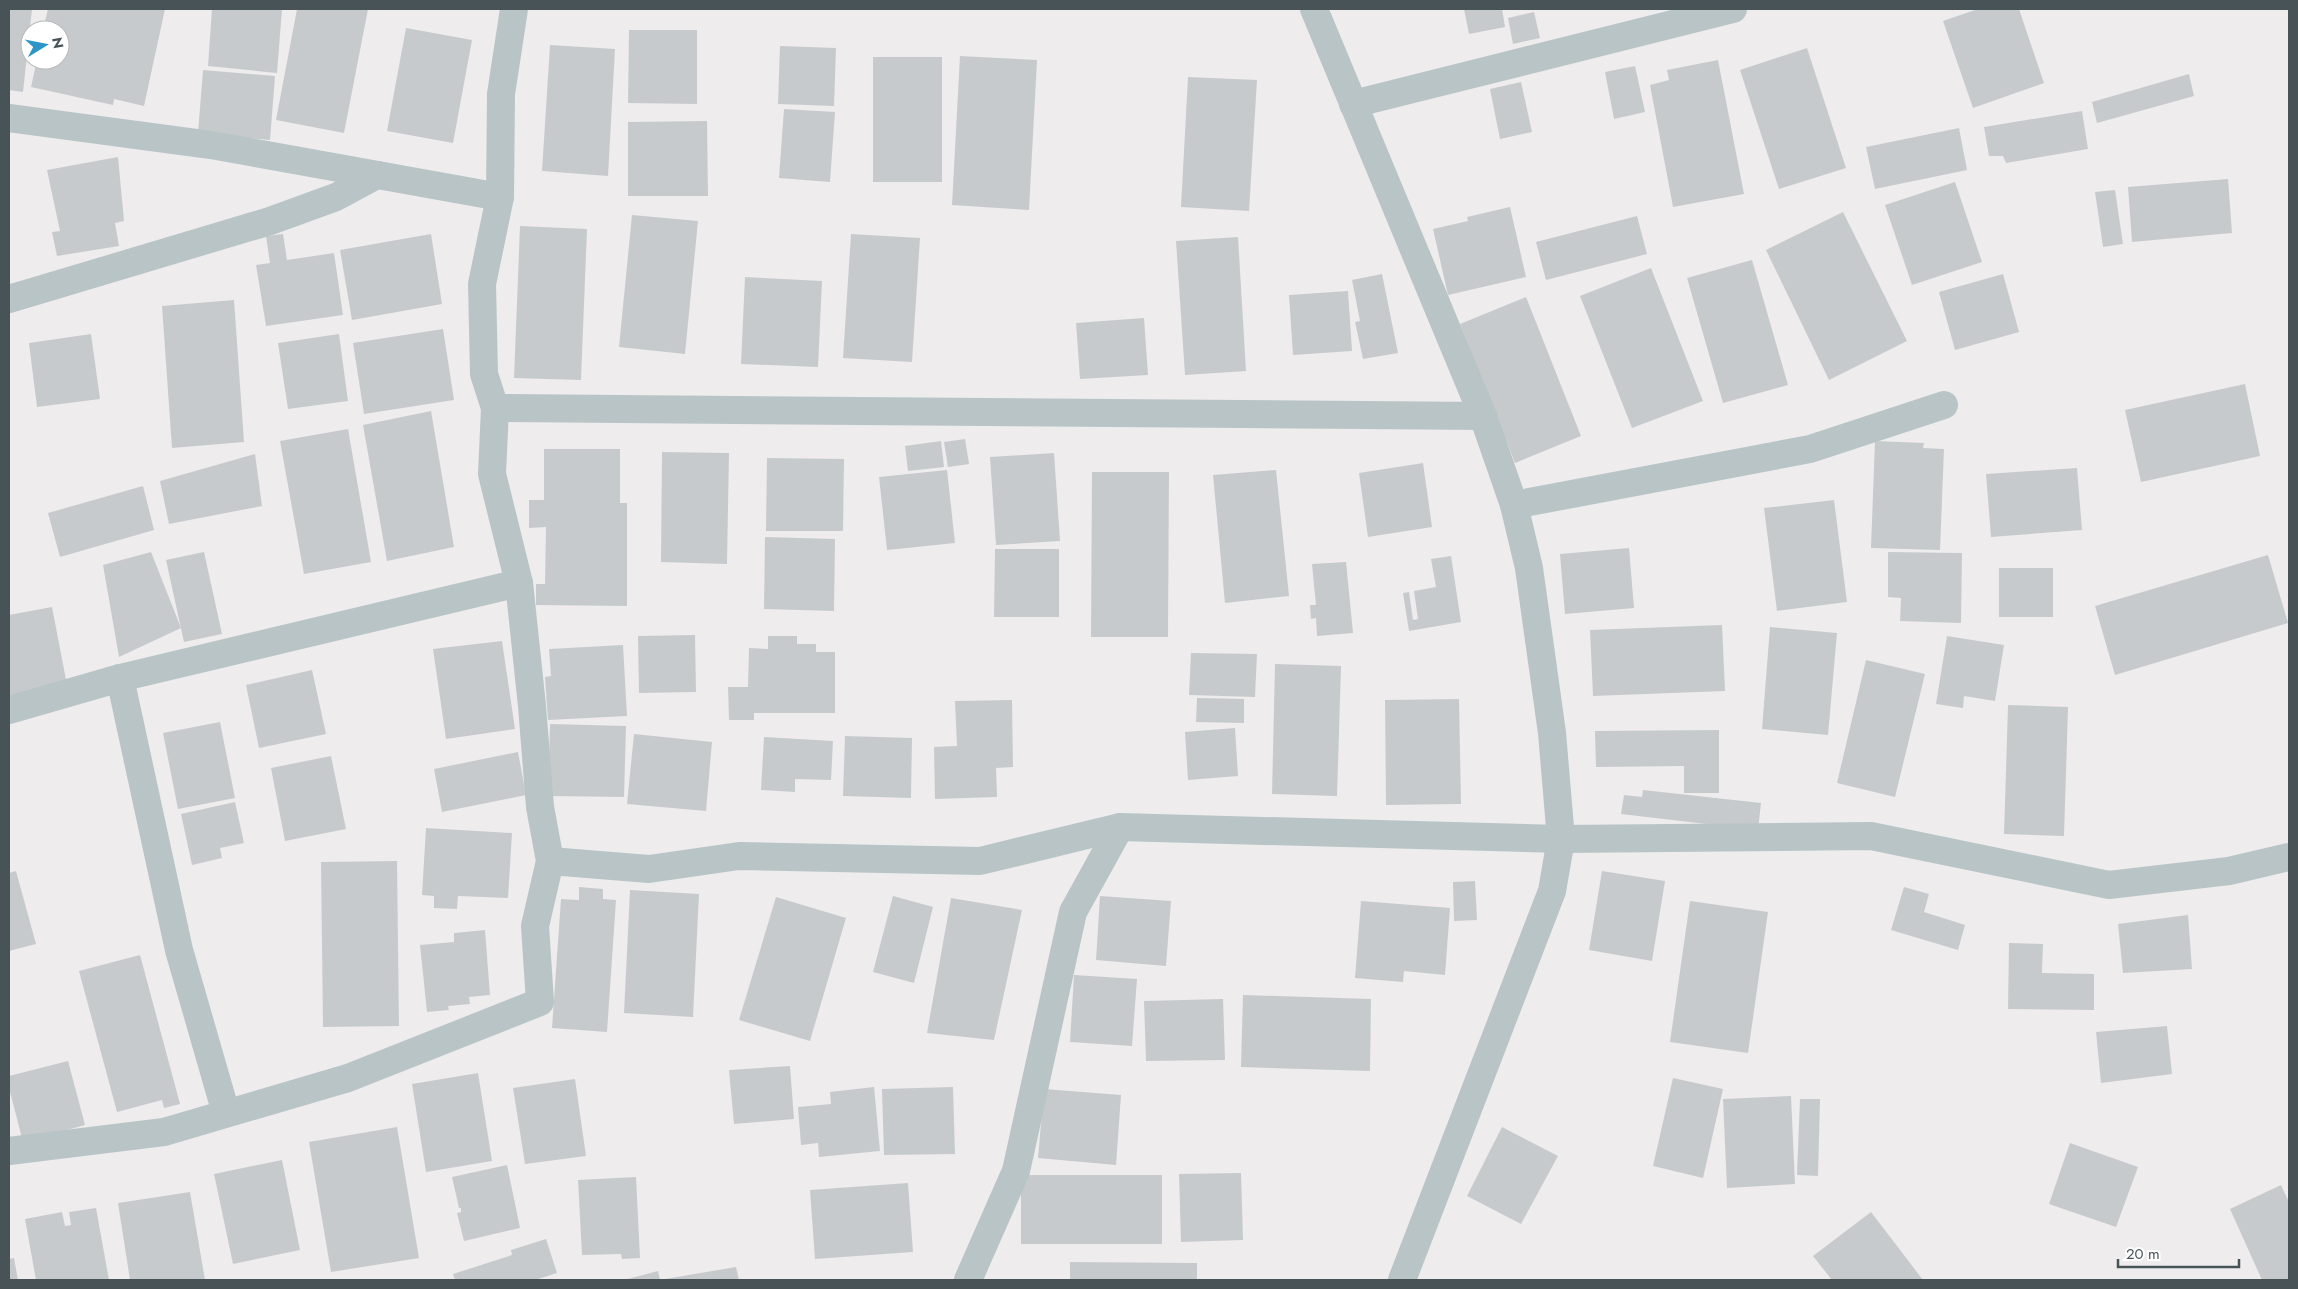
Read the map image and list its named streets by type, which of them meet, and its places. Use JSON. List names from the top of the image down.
{
  "scale_bar": "20 m",
  "north": "right"
}
